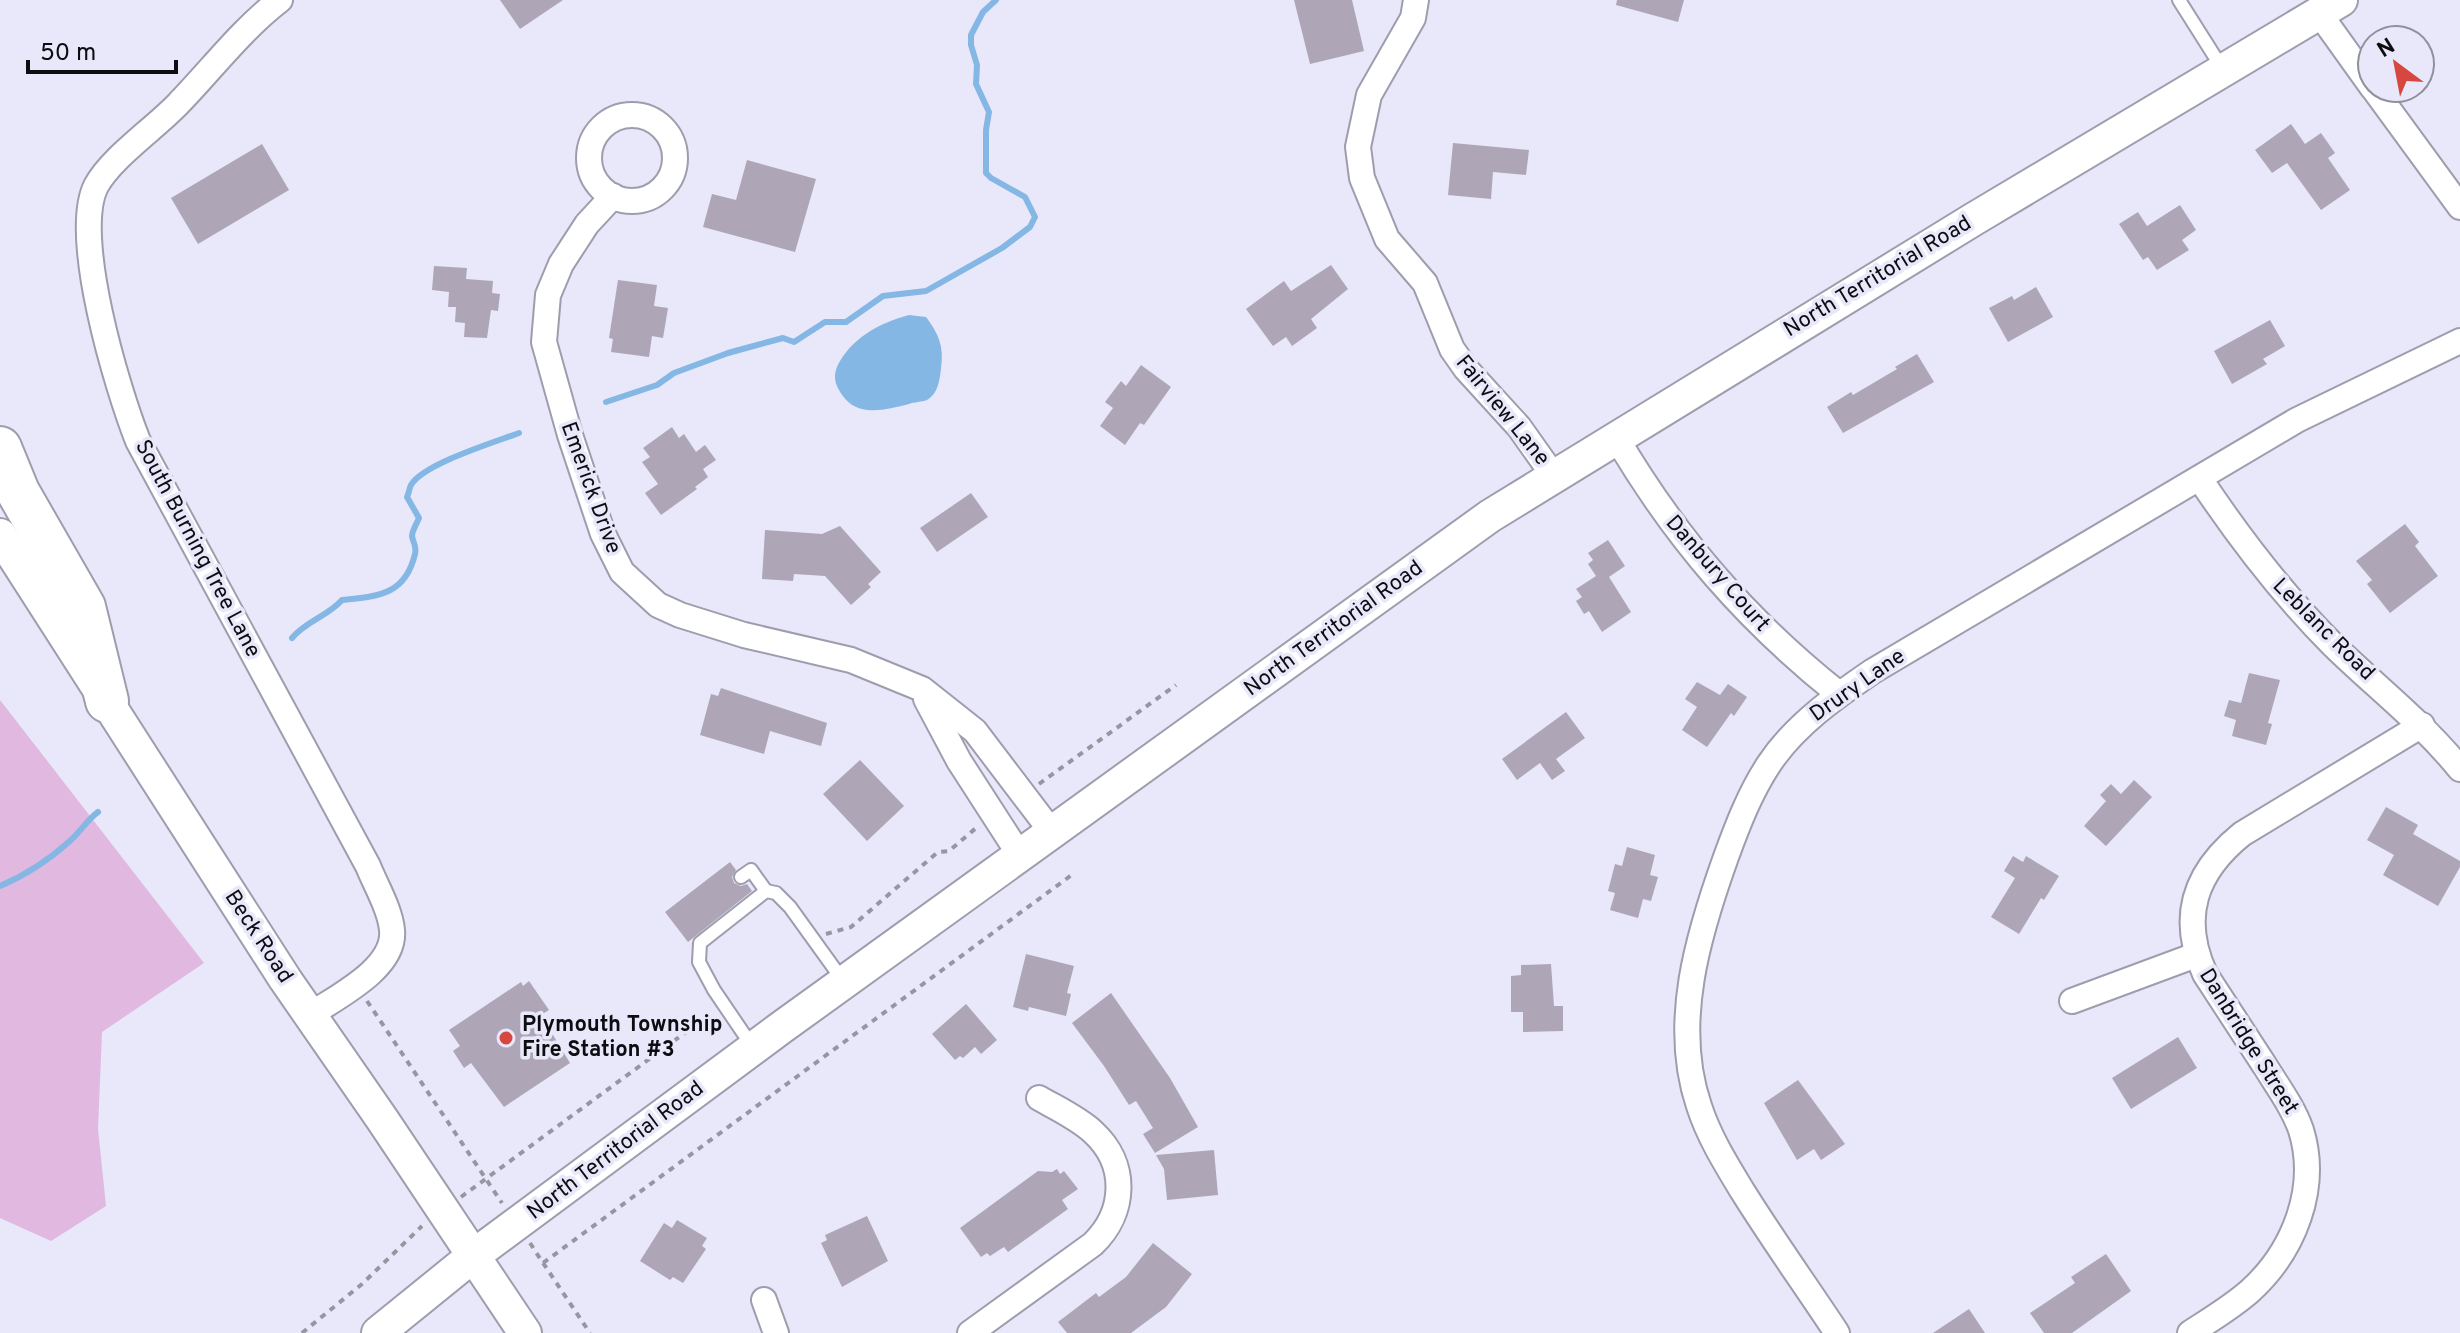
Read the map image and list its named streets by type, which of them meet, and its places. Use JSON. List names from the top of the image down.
{
  "streets": {
    "main road": ["North Territorial Road", "Beck Road"],
    "street": [
      "Fairview Lane",
      "Emerick Drive",
      "South Burning Tree Lane",
      "Danbury Court",
      "Leblanc Road",
      "Drury Lane",
      "Danbridge Street"
    ]
  },
  "crossings": [
    ["North Territorial Road", "Fairview Lane"],
    ["North Territorial Road", "Emerick Drive"],
    ["North Territorial Road", "Danbury Court"],
    ["North Territorial Road", "Beck Road"],
    ["South Burning Tree Lane", "Beck Road"],
    ["Danbury Court", "Drury Lane"],
    ["Leblanc Road", "Drury Lane"],
    ["Leblanc Road", "Danbridge Street"]
  ],
  "places": ["Plymouth Township Fire Station #3"],
  "scale_bar": "50 m",
  "north": "top left"
}
